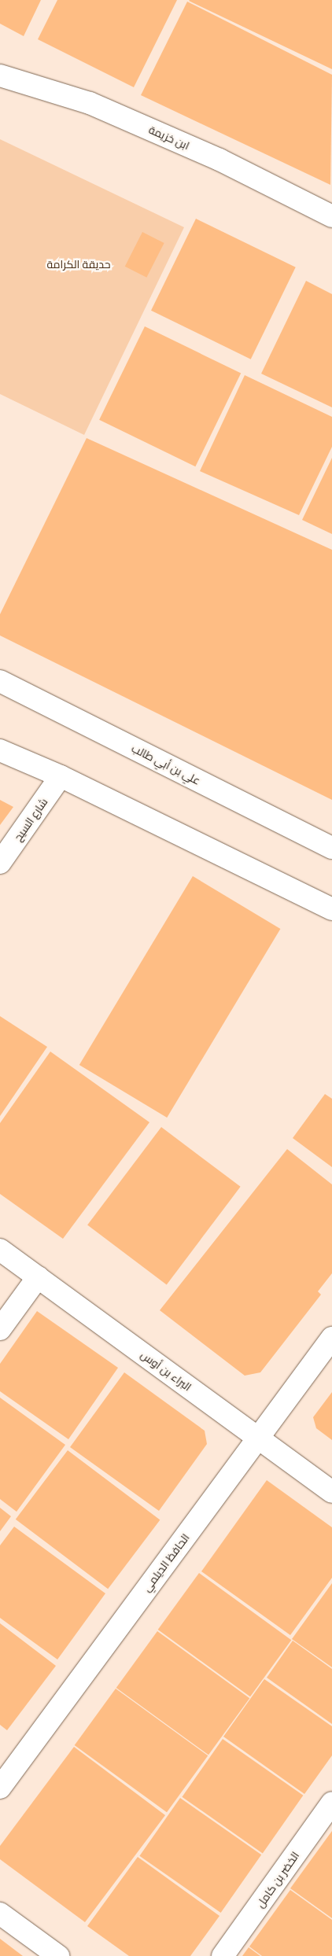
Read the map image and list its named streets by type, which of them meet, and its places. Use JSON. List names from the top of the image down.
{
  "streets": {
    "street": [
      "ابن خزيمة",
      "علي بن أبي طالب",
      "شارع السيح",
      "البراء بن أوس",
      "الحافظ الديلمي",
      "الخضر بن كامل"
    ]
  },
  "crossings": [
    ["البراء بن أوس", "الحافظ الديلمي"]
  ],
  "parks": ["حديقة الكرامة"]
}
